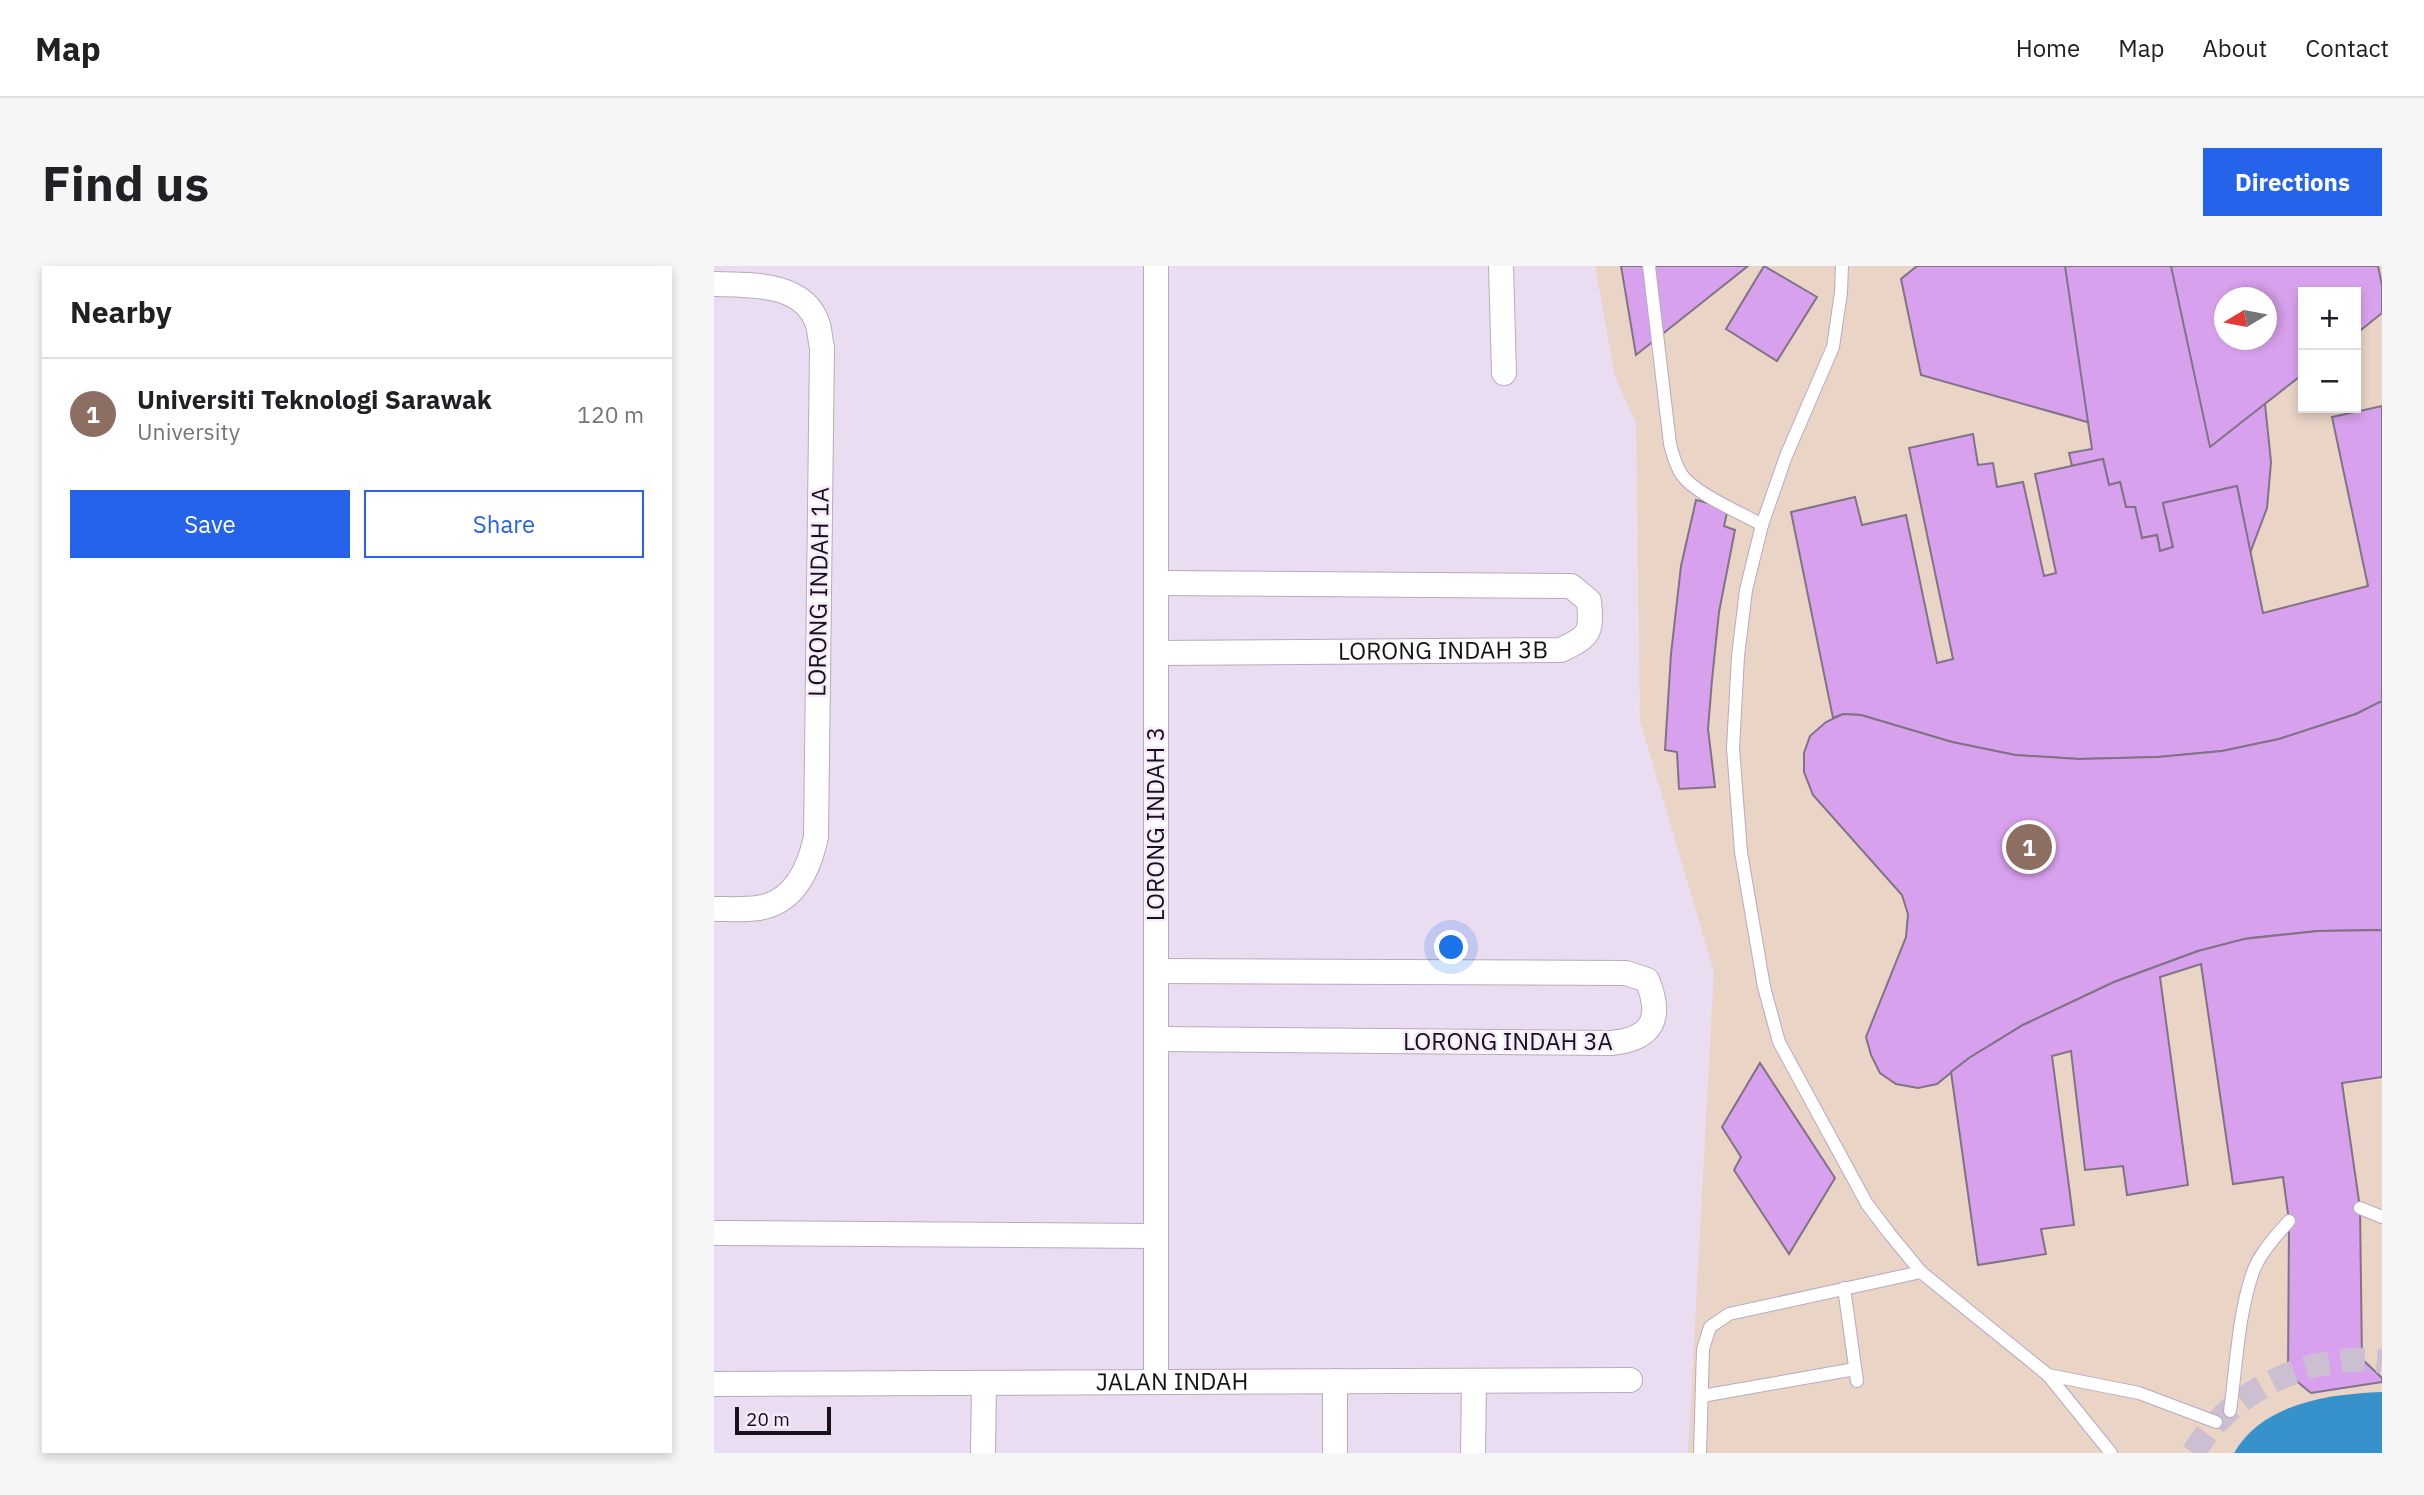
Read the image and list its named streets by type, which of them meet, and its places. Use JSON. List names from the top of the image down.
{
  "streets": {
    "street": [
      "LORONG INDAH 1A",
      "LORONG INDAH 3B",
      "LORONG INDAH 3",
      "LORONG INDAH 3A",
      "JALAN INDAH"
    ]
  },
  "crossings": [
    ["LORONG INDAH 3B", "LORONG INDAH 3"],
    ["LORONG INDAH 3", "LORONG INDAH 3A"],
    ["LORONG INDAH 3", "JALAN INDAH"]
  ],
  "scale_bar": "20 m",
  "north": "left",
  "page": {
    "header": "Map",
    "nav": [
      "Home",
      "Map",
      "About",
      "Contact"
    ],
    "buttons": [
      "Directions",
      ["Save", "Share"]
    ],
    "title": "Find us",
    "heading": "Nearby",
    "map_buttons": ["+", "−"],
    "list": [
      {
        "mark": "1",
        "name": "Universiti Teknologi Sarawak",
        "note": "University",
        "value": "120 m"
      }
    ],
    "pins": "1",
    "scale": "20 m"
  }
}
